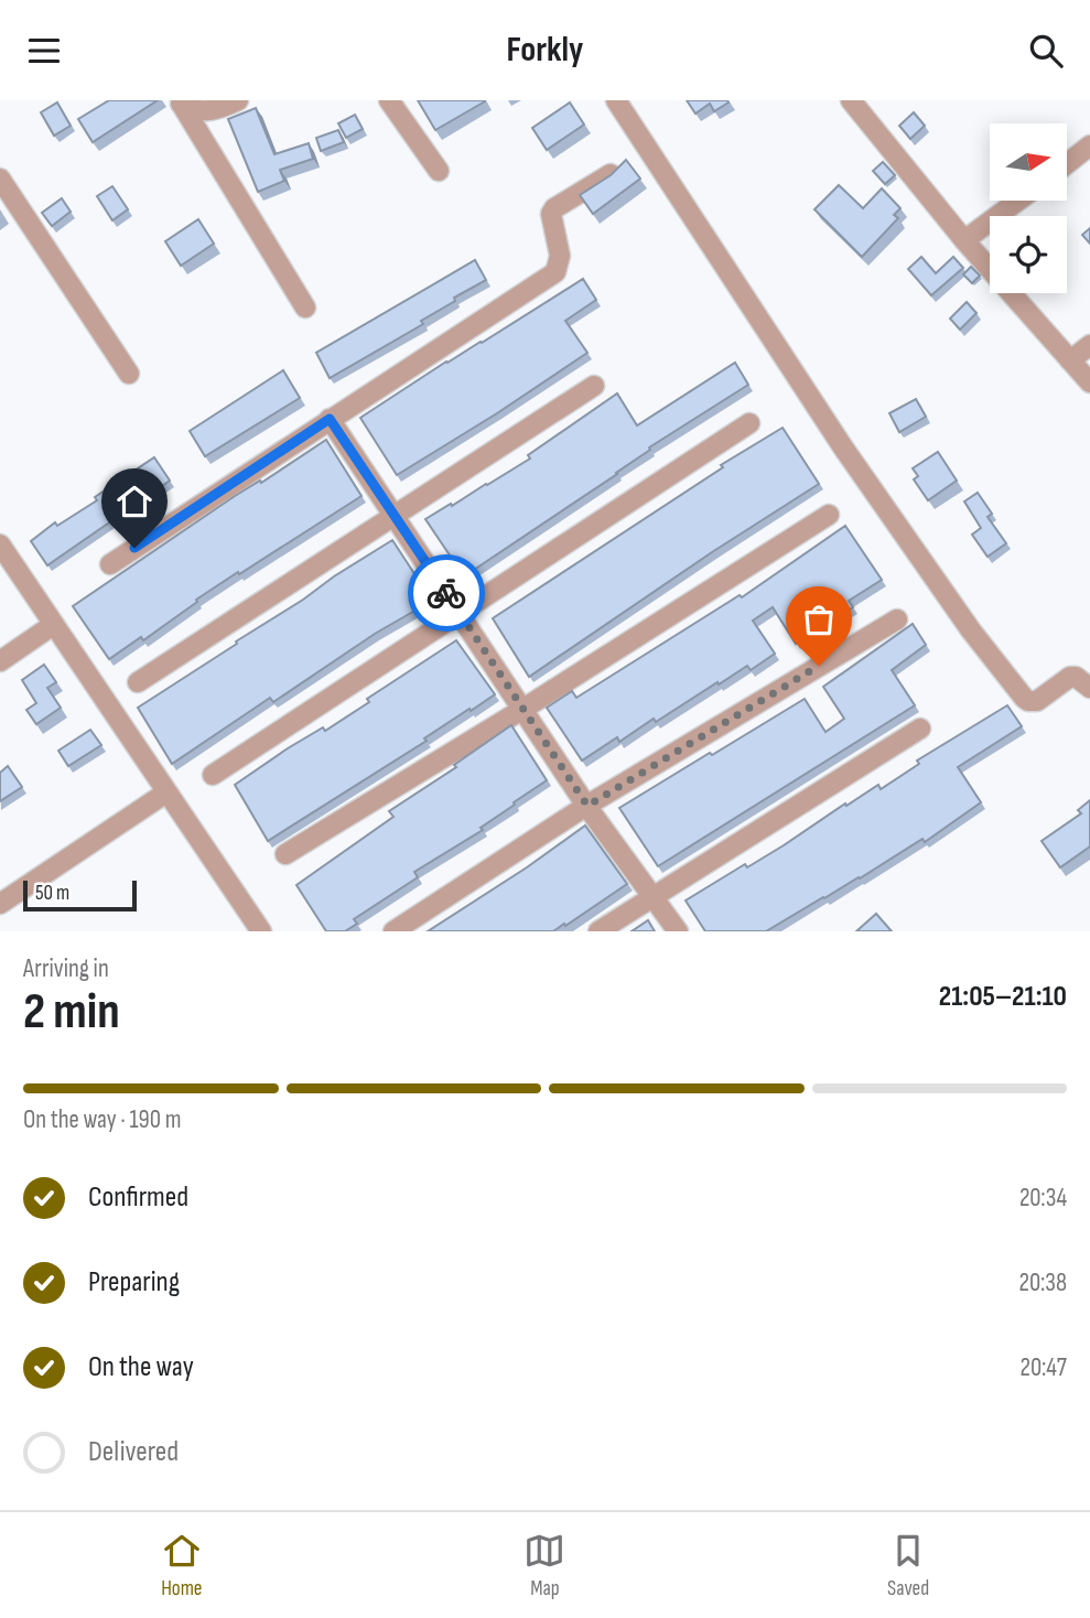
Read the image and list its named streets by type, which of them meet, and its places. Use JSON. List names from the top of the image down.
{
  "scale_bar": "50 m",
  "north": "right",
  "page": {
    "header": "Forkly",
    "scale": "50 m",
    "heading": ["2 min", "Arriving in", "21:05–21:10"],
    "bar": "On the way · 190 m",
    "list": [
      ["Confirmed", "20:34"],
      ["Preparing", "20:38"],
      ["On the way", "20:47"],
      "Delivered"
    ],
    "tabs": ["Home", "Map", "Saved"]
  }
}
